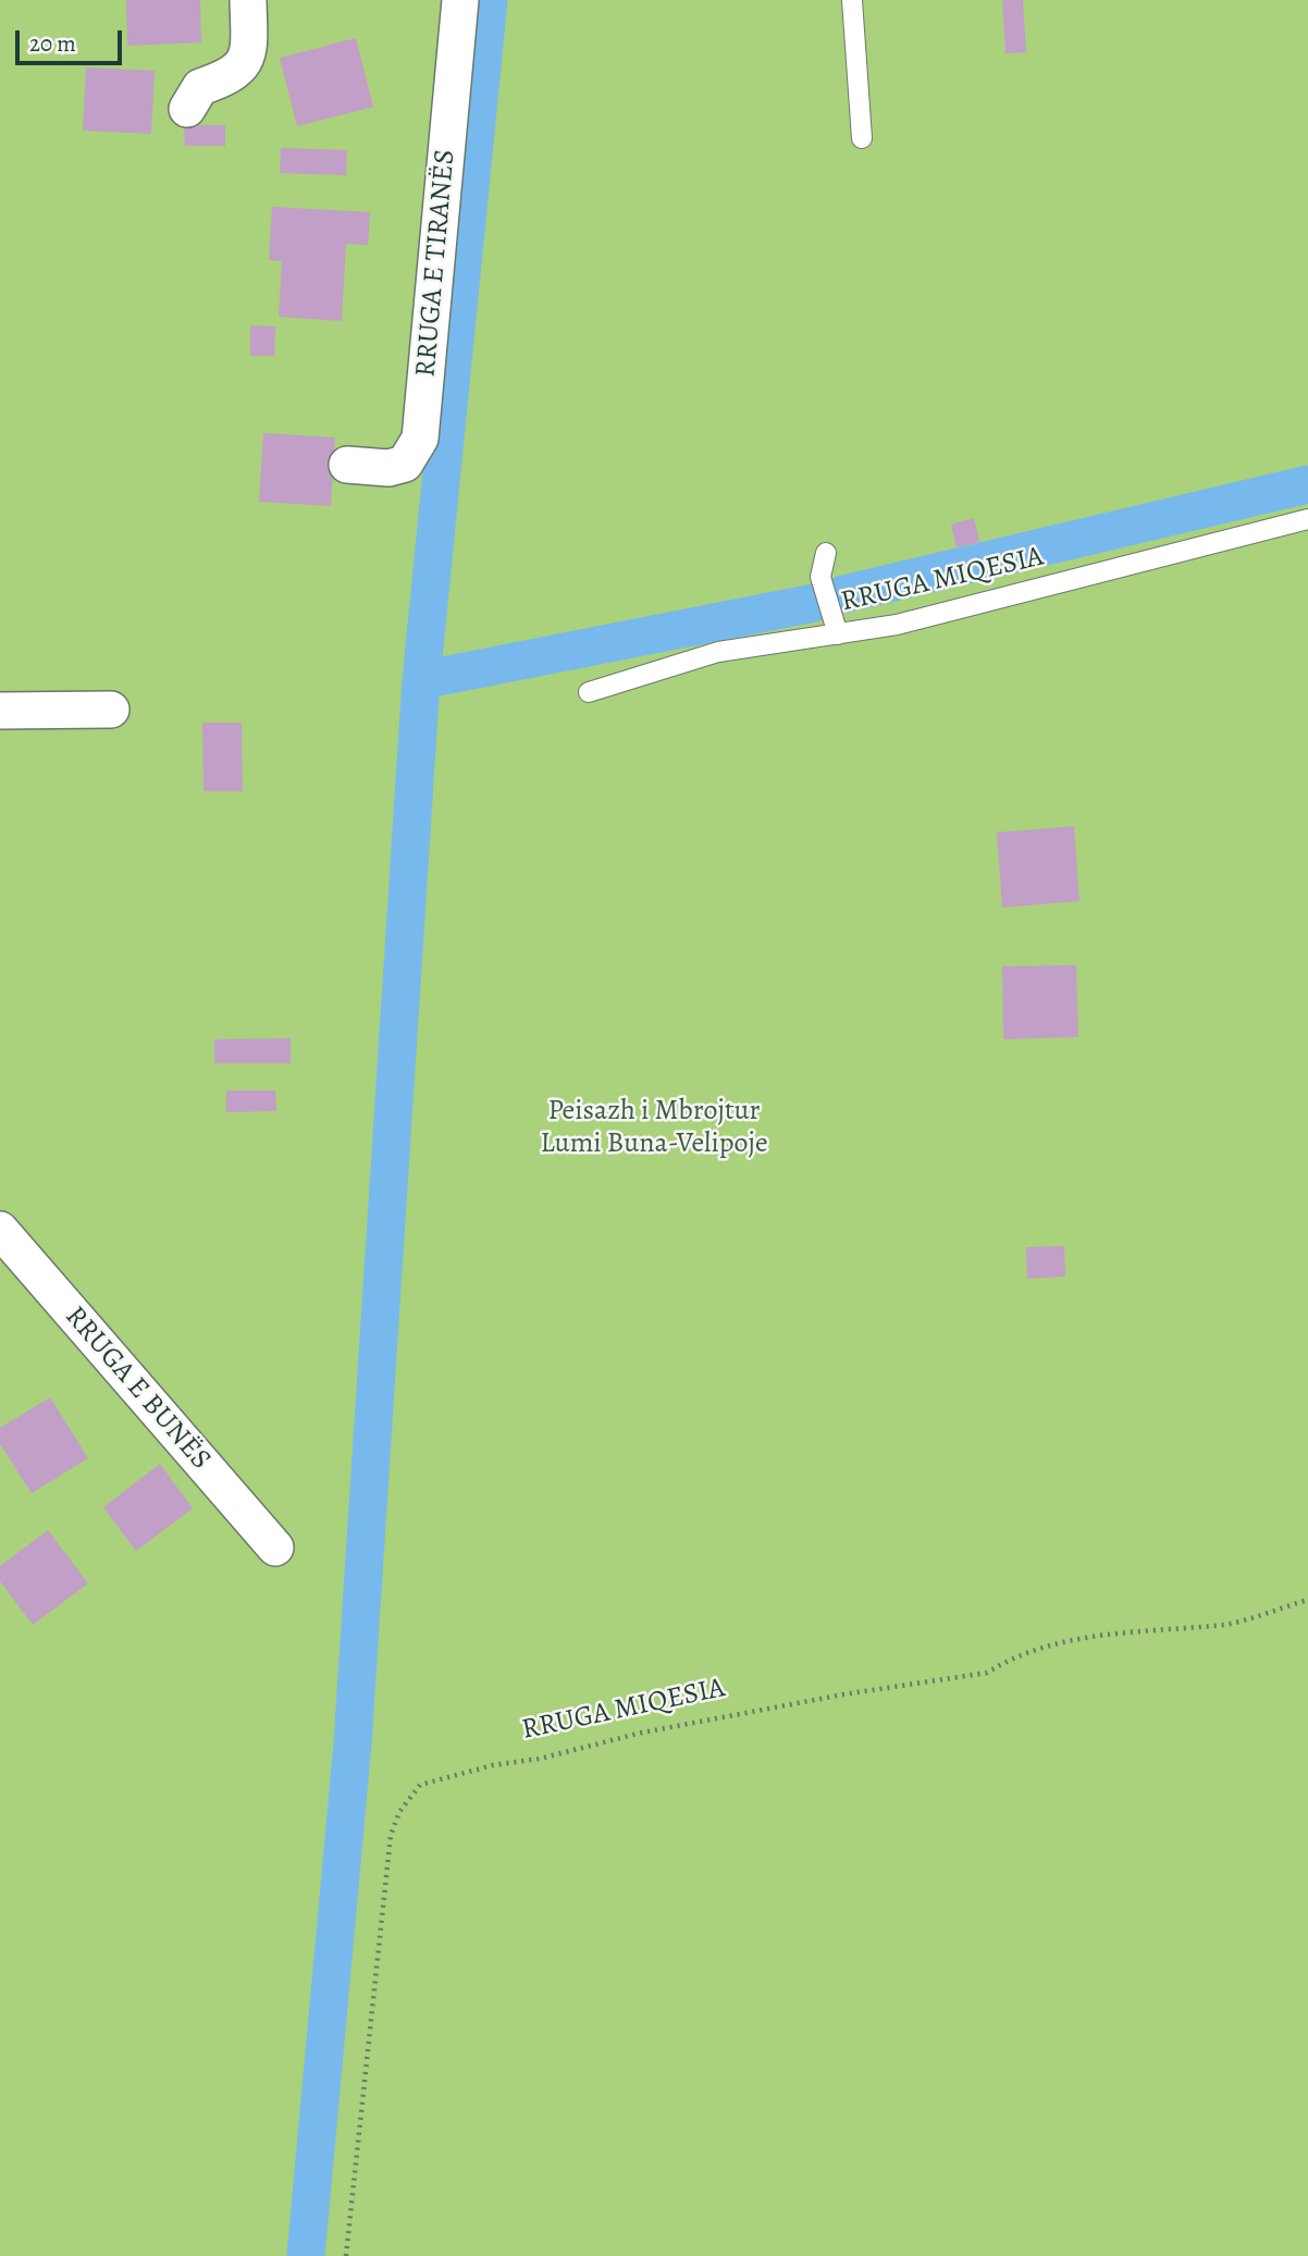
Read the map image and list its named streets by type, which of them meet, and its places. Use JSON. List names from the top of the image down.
{
  "streets": {
    "street": ["RRUGA E TIRANËS", "RRUGA E BUNËS"],
    "lane": ["RRUGA MIQESIA"]
  },
  "parks": ["Peisazh i Mbrojtur Lumi Buna-Velipoje"],
  "scale_bar": "20 m"
}
